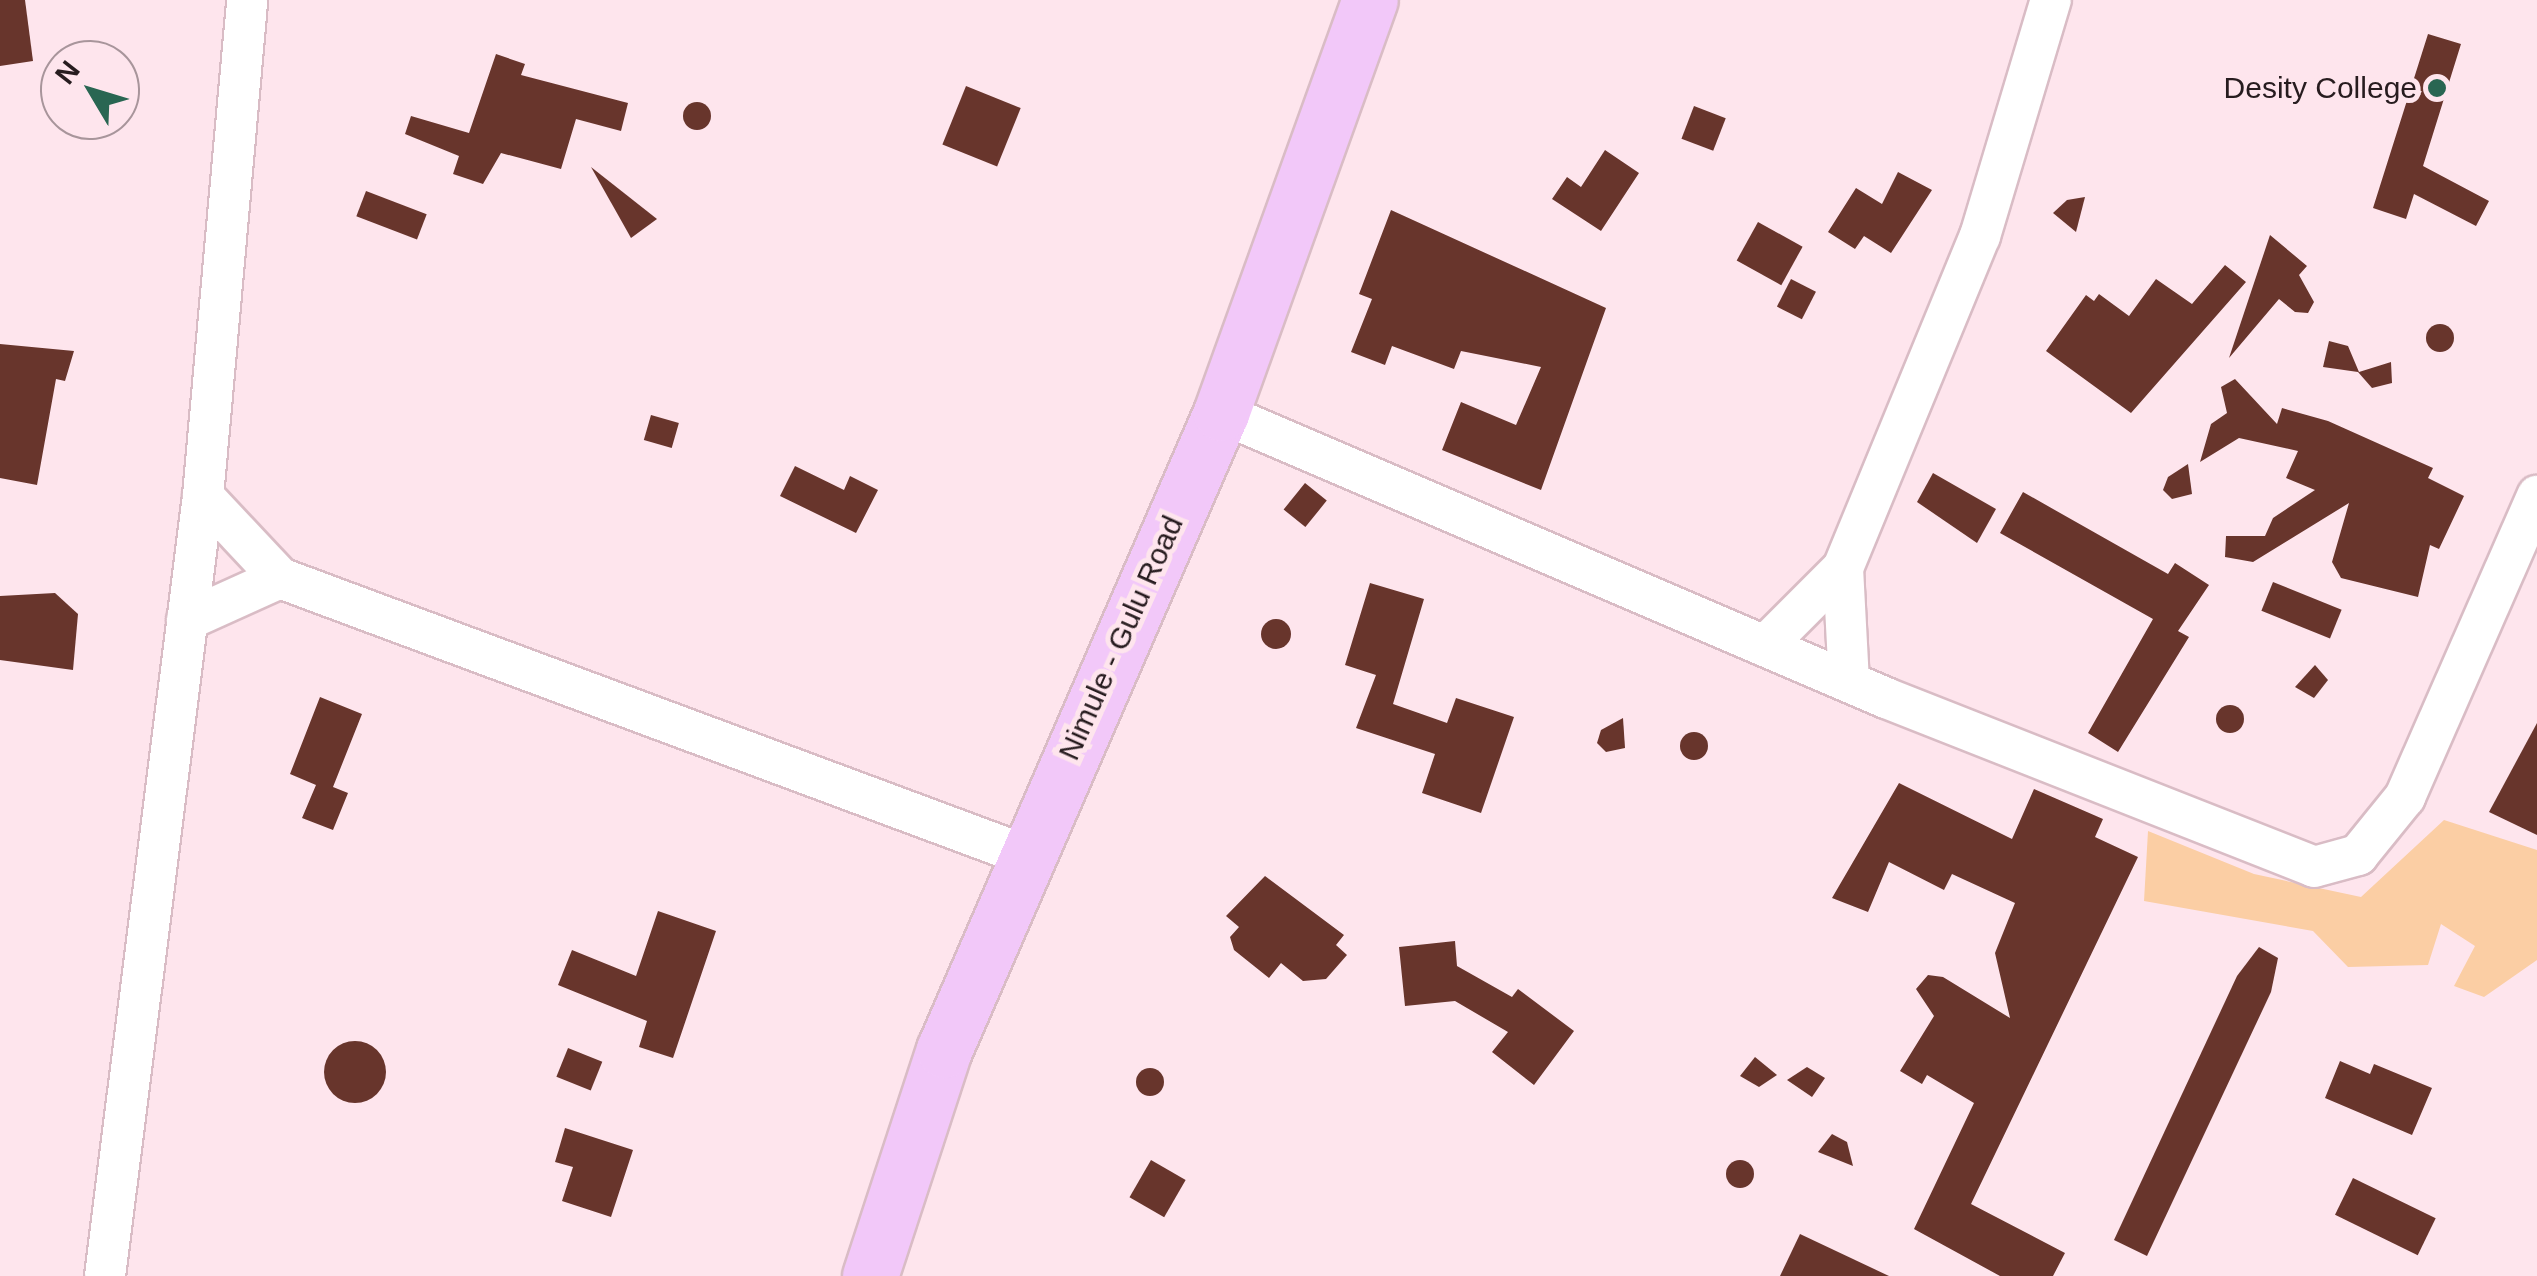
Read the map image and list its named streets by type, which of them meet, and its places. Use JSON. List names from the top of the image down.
{
  "streets": {
    "main road": ["Nimule - Gulu Road"]
  },
  "places": ["Desity College"],
  "north": "top left"
}
